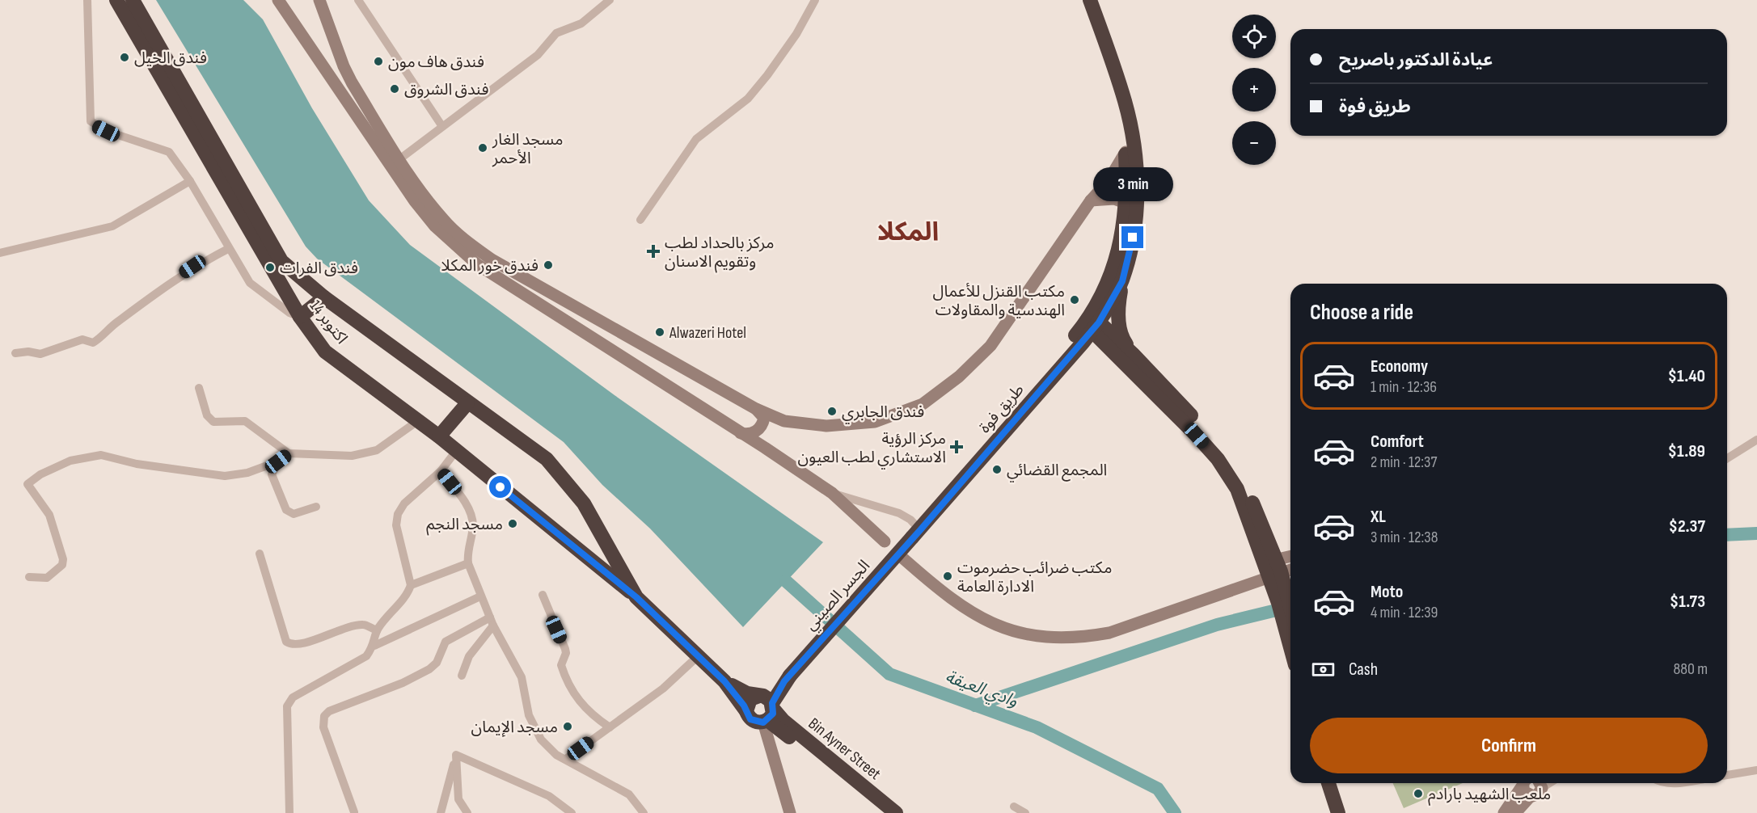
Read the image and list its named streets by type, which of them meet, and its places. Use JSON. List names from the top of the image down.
{
  "streets": {
    "highway": [
      "14 اكتوبر",
      "طريق فوة",
      "الجسر الصيني",
      "Bin Ayner Street"
    ]
  },
  "crossings": [
    ["طريق فوة", "الجسر الصيني"],
    ["الجسر الصيني", "Bin Ayner Street"]
  ],
  "districts": ["المكلا"],
  "water": ["وادي العيقة"],
  "places": {
    "other": [
      "فندق الخيل",
      "فندق هاف مون",
      "فندق الشروق",
      "مسجد الغار الأحمر",
      "فندق خور المكلا",
      "فندق الفرات",
      "مكتب القنزل للأعمال الهندسية والمقاولات",
      "Alwazeri Hotel",
      "فندق الجابري",
      "المجمع القضائي",
      "مسجد النجم",
      "مكتب ضرائب حضرموت الادارة العامة",
      "مسجد الإيمان",
      "ملعب الشهيد بارادم"
    ],
    "health": ["مركز بالحداد لطب وتقويم الاسنان", "مركز الرؤية الاستشاري لطب العيون"]
  },
  "page": {
    "map_buttons": ["+", "−"],
    "banner": ["عيادة الدكتور باصريح", "طريق فوة"],
    "bubble": "3 min",
    "heading": "Choose a ride",
    "list": [
      {
        "name": "Economy",
        "note": "1 min · 12:36",
        "value": "$1.40"
      },
      {
        "name": "Comfort",
        "note": "2 min · 12:37",
        "value": "$1.89"
      },
      {
        "name": "XL",
        "note": "3 min · 12:38",
        "value": "$2.37"
      },
      {
        "name": "Moto",
        "note": "4 min · 12:39",
        "value": "$1.73"
      }
    ],
    "pay": ["Cash", "880 m"],
    "buttons": "Confirm"
  }
}
